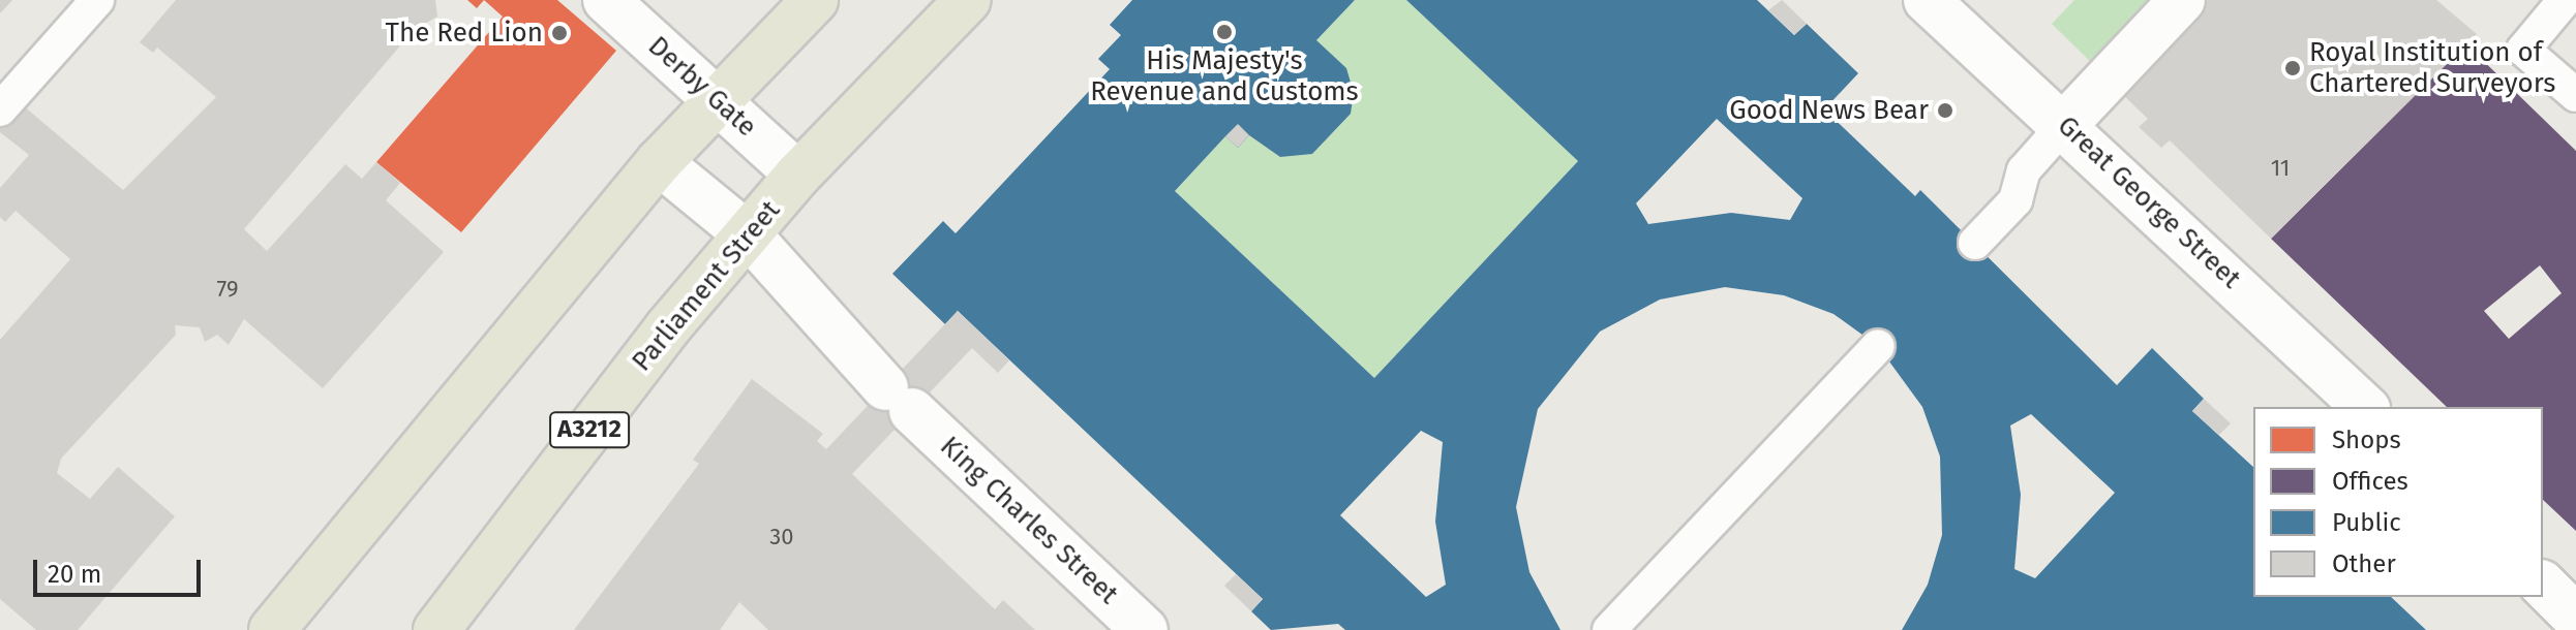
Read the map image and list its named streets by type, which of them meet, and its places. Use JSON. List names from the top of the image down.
{
  "streets": {
    "main road": ["Parliament Street", "A3212"],
    "street": ["Derby Gate", "Great George Street", "King Charles Street"]
  },
  "crossings": [
    ["Derby Gate", "Parliament Street"],
    ["Parliament Street", "King Charles Street"]
  ],
  "places": [
    "His Majesty's Revenue and Customs",
    "The Red Lion",
    "Royal Institution of Chartered Surveyors",
    "Good News Bear"
  ],
  "house_numbers": ["11", "79", "30"],
  "legend": [
    "Shops",
    "Offices",
    "Public",
    "Other"
  ],
  "scale_bar": "20 m"
}
